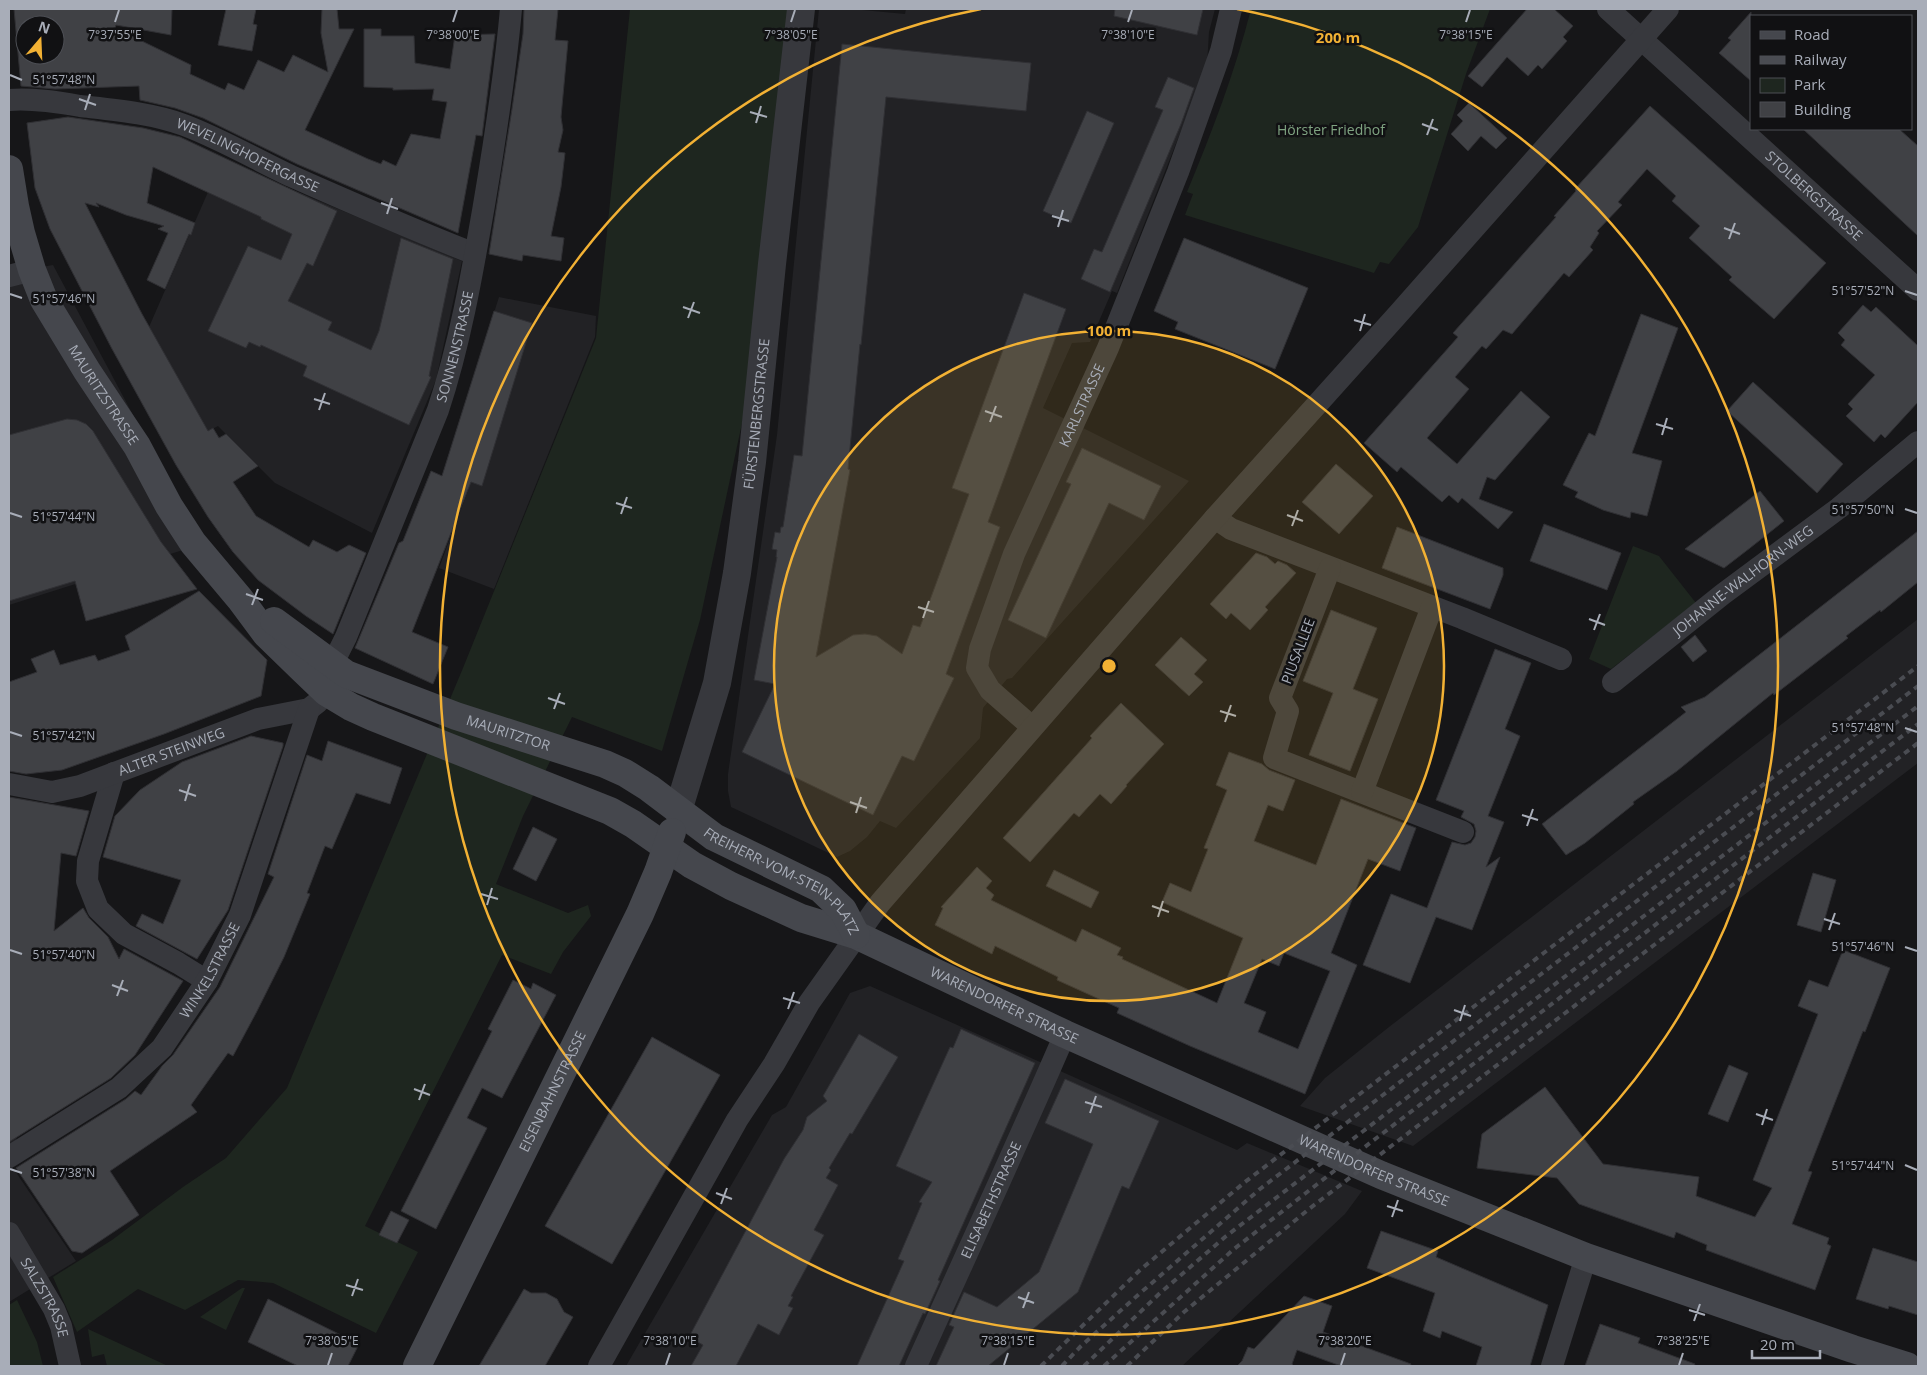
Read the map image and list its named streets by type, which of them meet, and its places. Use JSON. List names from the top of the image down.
{
  "streets": {
    "main road": [
      "MAURITZSTRASSE",
      "MAURITZTOR",
      "FREIHERR-VOM-STEIN-PLATZ",
      "WARENDORFER STRASSE",
      "EISENBAHNSTRASSE"
    ],
    "street": [
      "WEVELINGHOFERGASSE",
      "STOLBERGSTRASSE",
      "SONNENSTRASSE",
      "KARLSTRASSE",
      "FÜRSTENBERGSTRASSE",
      "JOHANNE-WALHORN-WEG",
      "PIUSALLEE",
      "ALTER STEINWEG",
      "WINKELSTRASSE",
      "ELISABETHSTRASSE",
      "SALZSTRASSE"
    ]
  },
  "crossings": [
    ["WEVELINGHOFERGASSE", "SONNENSTRASSE"],
    ["SONNENSTRASSE", "MAURITZSTRASSE"],
    ["SONNENSTRASSE", "MAURITZTOR"],
    ["MAURITZSTRASSE", "MAURITZTOR"],
    ["MAURITZSTRASSE", "ALTER STEINWEG"],
    ["MAURITZSTRASSE", "WINKELSTRASSE"],
    ["FÜRSTENBERGSTRASSE", "MAURITZTOR"],
    ["FÜRSTENBERGSTRASSE", "FREIHERR-VOM-STEIN-PLATZ"],
    ["FÜRSTENBERGSTRASSE", "EISENBAHNSTRASSE"],
    ["MAURITZTOR", "FREIHERR-VOM-STEIN-PLATZ"],
    ["MAURITZTOR", "EISENBAHNSTRASSE"],
    ["ALTER STEINWEG", "WINKELSTRASSE"],
    ["FREIHERR-VOM-STEIN-PLATZ", "WARENDORFER STRASSE"],
    ["FREIHERR-VOM-STEIN-PLATZ", "EISENBAHNSTRASSE"],
    ["WARENDORFER STRASSE", "ELISABETHSTRASSE"]
  ],
  "parks": ["Hörster Friedhof"],
  "legend": [
    "Road",
    "Railway",
    "Park",
    "Building"
  ],
  "scale_bar": "20 m",
  "north": "top",
  "coordinates": [
    "7°37'55\"E",
    "7°38'05\"E",
    "7°38'10\"E",
    "7°38'15\"E",
    "7°38'00\"E",
    "51°57'48\"N",
    "51°57'52\"N",
    "51°57'46\"N",
    "51°57'50\"N",
    "51°57'44\"N",
    "51°57'42\"N",
    "51°57'40\"N",
    "51°57'38\"N",
    "7°38'20\"E",
    "7°38'25\"E"
  ],
  "rings": ["200 m", "100 m"]
}
